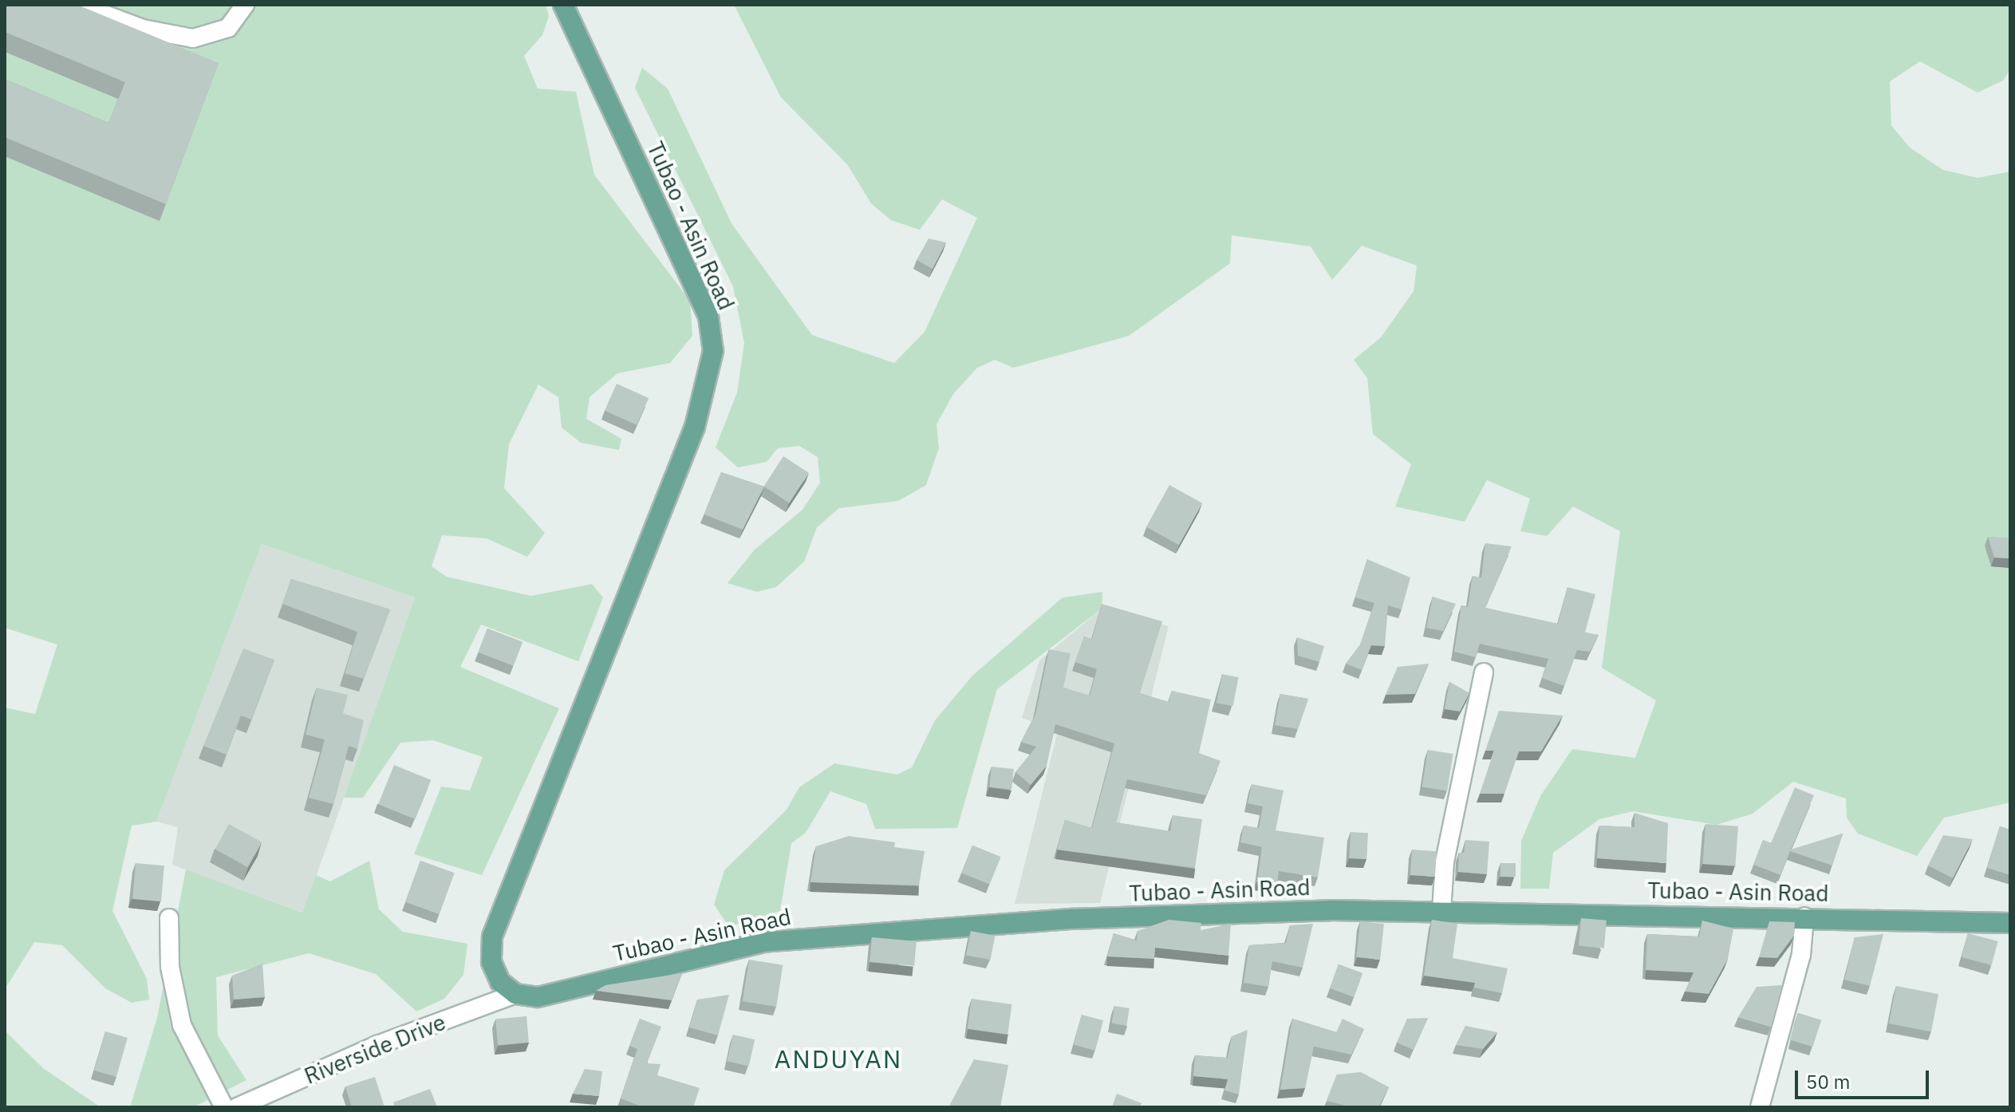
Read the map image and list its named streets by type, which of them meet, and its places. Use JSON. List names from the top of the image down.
{
  "streets": {
    "main road": ["Tubao - Asin Road"],
    "street": ["Riverside Drive"]
  },
  "crossings": [
    ["Tubao - Asin Road", "Riverside Drive"]
  ],
  "districts": ["ANDUYAN"],
  "scale_bar": "50 m"
}
